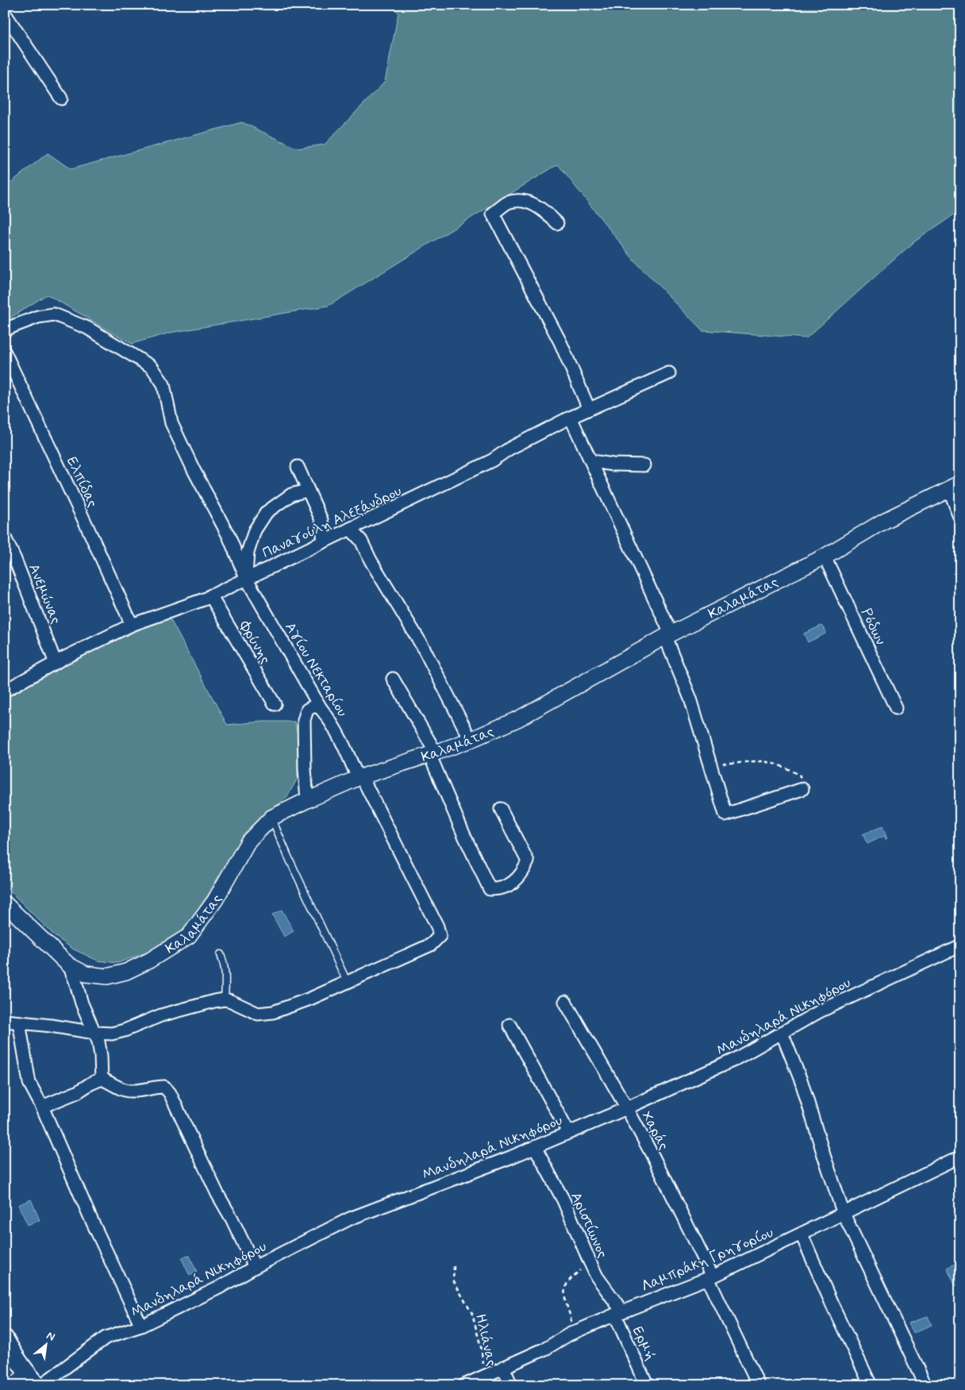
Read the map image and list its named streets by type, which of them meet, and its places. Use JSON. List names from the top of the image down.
{
  "streets": {
    "street": [
      "Ελπίδας",
      "Παναγούλη Αλεξάνδρου",
      "Ανεμώνας",
      "Καλαμάτας",
      "Ρόδων",
      "Φρύνης",
      "Αγίου Νεκταρίου",
      "Μανδηλαρά Νικηφόρου",
      "Χαράς",
      "Αριστίωνος",
      "Λαμπράκη Γρηγορίου",
      "Ερμή"
    ],
    "path": ["Ηλιάνας"]
  },
  "crossings": [
    ["Ελπίδας", "Παναγούλη Αλεξάνδρου"],
    ["Παναγούλη Αλεξάνδρου", "Ανεμώνας"],
    ["Παναγούλη Αλεξάνδρου", "Φρύνης"],
    ["Παναγούλη Αλεξάνδρου", "Αγίου Νεκταρίου"],
    ["Καλαμάτας", "Ρόδων"],
    ["Καλαμάτας", "Αγίου Νεκταρίου"],
    ["Μανδηλαρά Νικηφόρου", "Χαράς"],
    ["Μανδηλαρά Νικηφόρου", "Αριστίωνος"],
    ["Χαράς", "Λαμπράκη Γρηγορίου"],
    ["Αριστίωνος", "Λαμπράκη Γρηγορίου"],
    ["Αριστίωνος", "Ερμή"],
    ["Λαμπράκη Γρηγορίου", "Ηλιάνας"],
    ["Λαμπράκη Γρηγορίου", "Ερμή"]
  ],
  "north": "top right"
}
